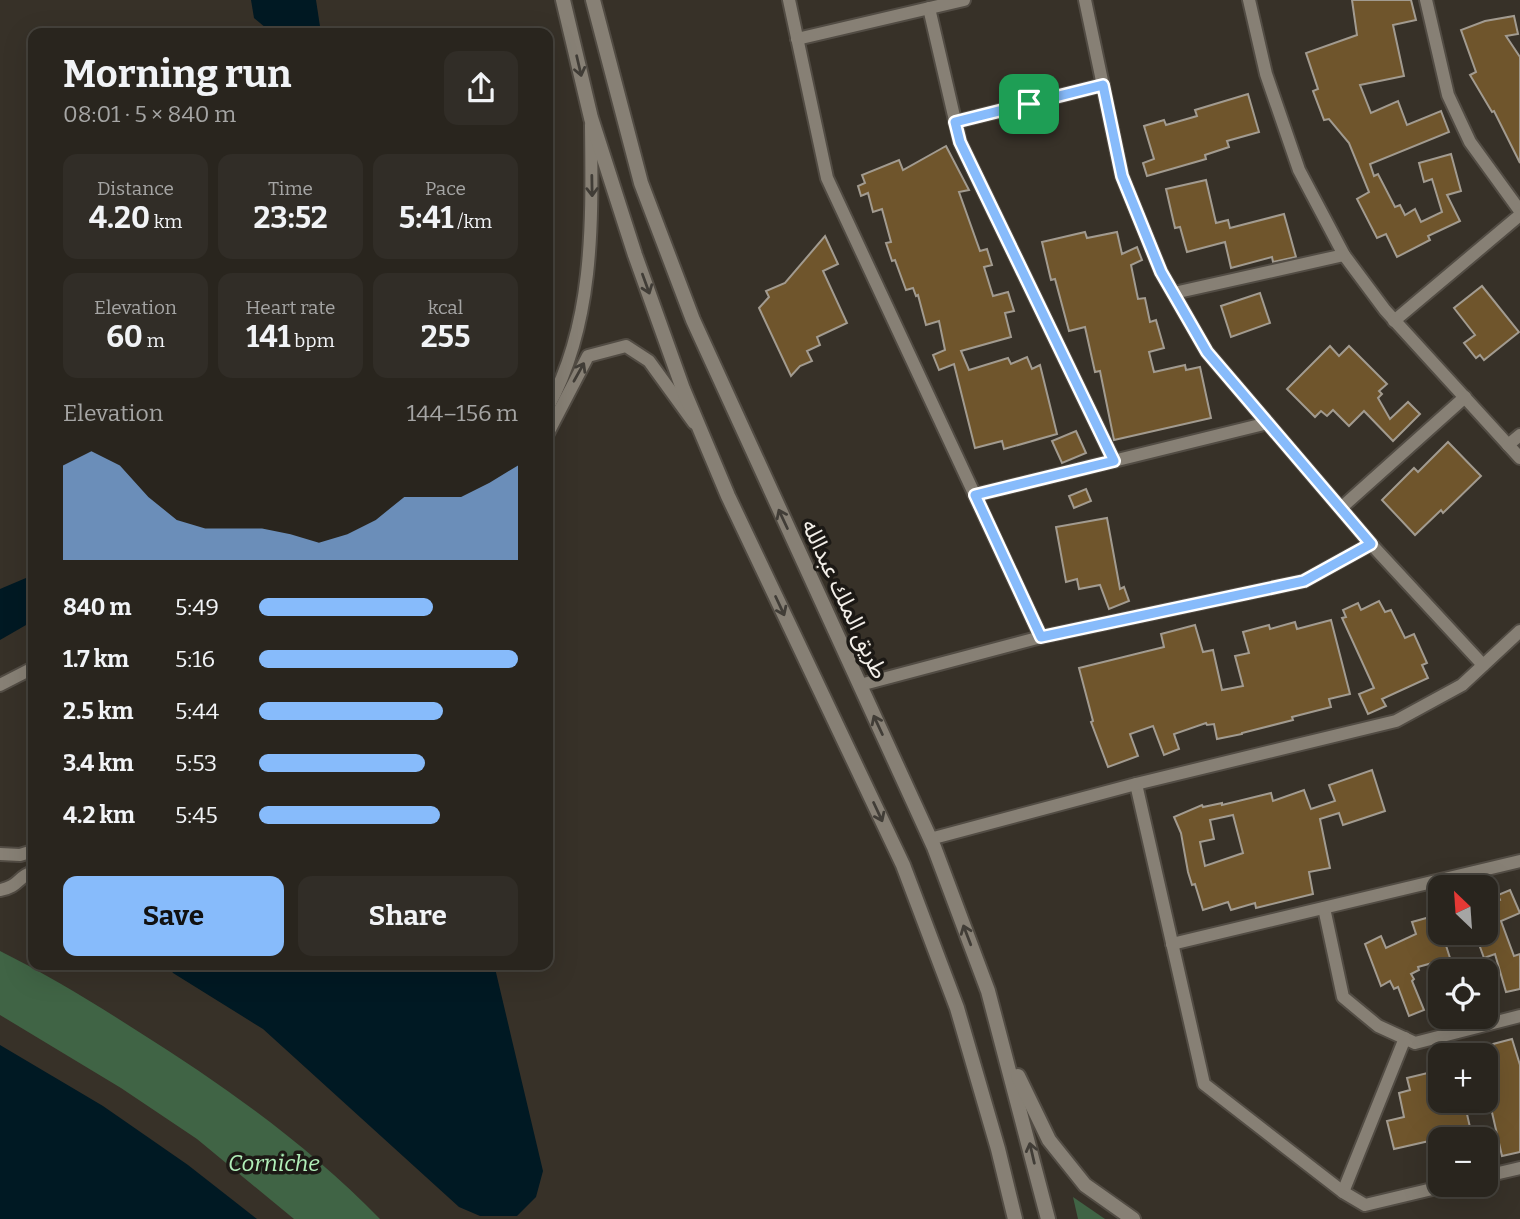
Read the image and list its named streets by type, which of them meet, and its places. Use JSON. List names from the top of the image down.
{
  "streets": {
    "street": ["طريق الملك عبدالله"]
  },
  "parks": ["Corniche"],
  "north": "top left",
  "page": {
    "heading": ["Morning run", "08:01 · 5 × 840 m"],
    "stats": [
      ["Distance", "4.20 km"],
      ["Time", "23:52"],
      ["Pace", "5:41 /km"],
      ["Elevation", "60 m"],
      ["Heart rate", "141 bpm"],
      ["kcal", "255"]
    ],
    "chart": ["Elevation", "144–156 m"],
    "list": [
      {
        "name": "840 m",
        "note": "5:49"
      },
      {
        "name": "1.7 km",
        "note": "5:16"
      },
      {
        "name": "2.5 km",
        "note": "5:44"
      },
      {
        "name": "3.4 km",
        "note": "5:53"
      },
      {
        "name": "4.2 km",
        "note": "5:45"
      }
    ],
    "buttons": ["Save", "Share"],
    "map_buttons": ["+", "−"]
  }
}
